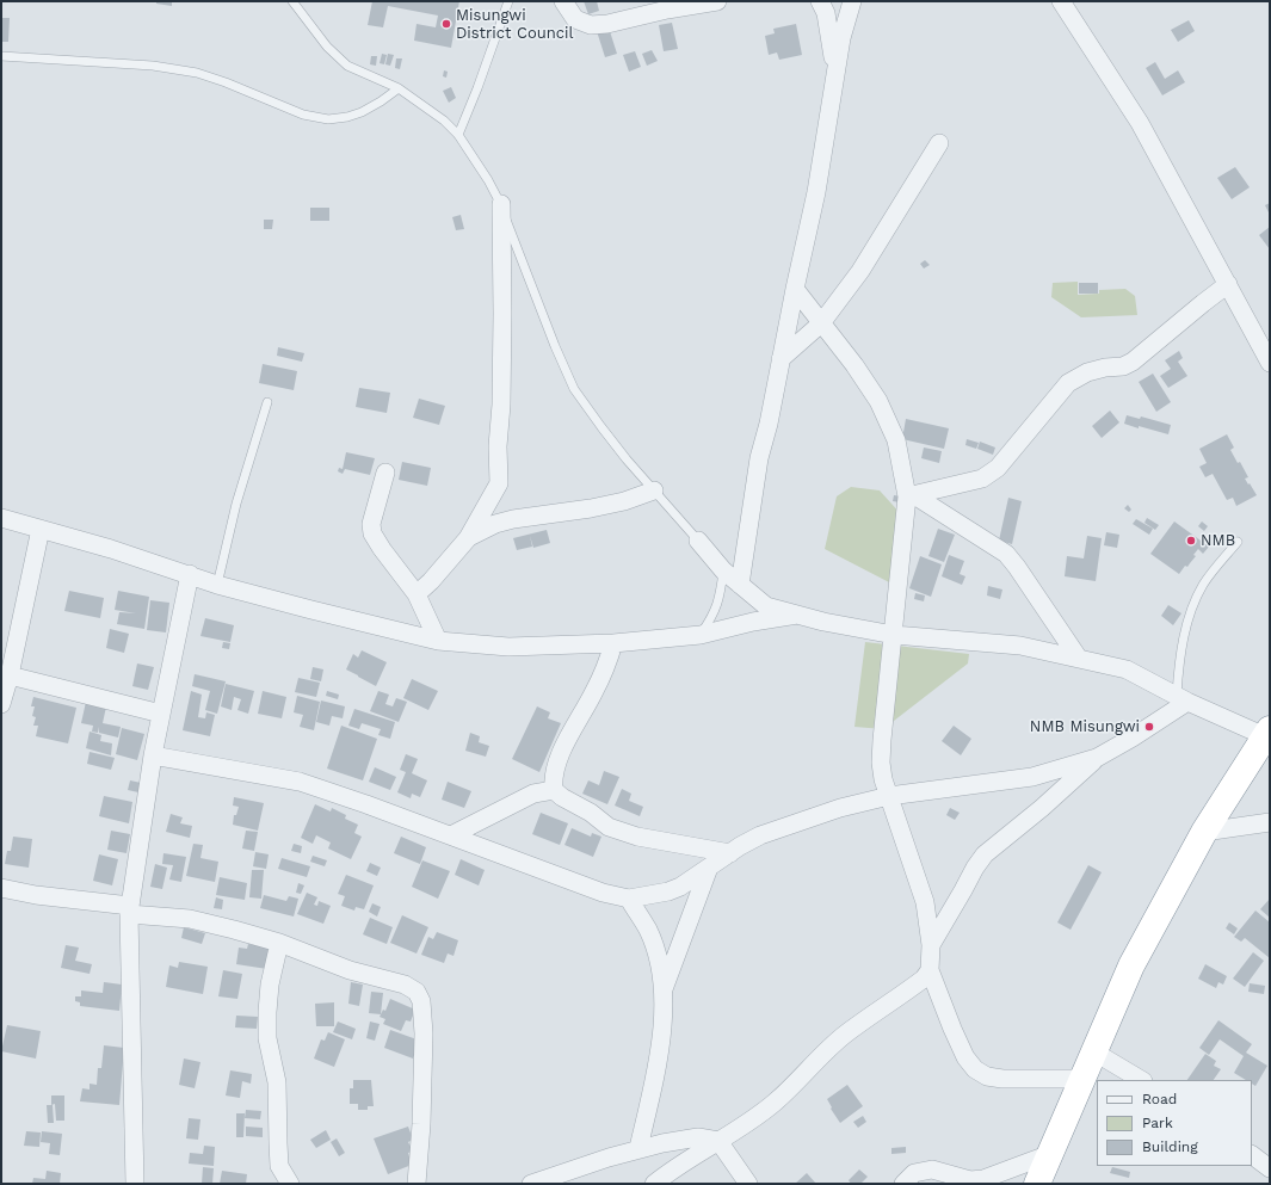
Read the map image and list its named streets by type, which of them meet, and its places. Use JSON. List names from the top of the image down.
{
  "places": ["Misungwi District Council", "NMB", "NMB Misungwi"],
  "legend": ["Road", "Park", "Building"]
}
